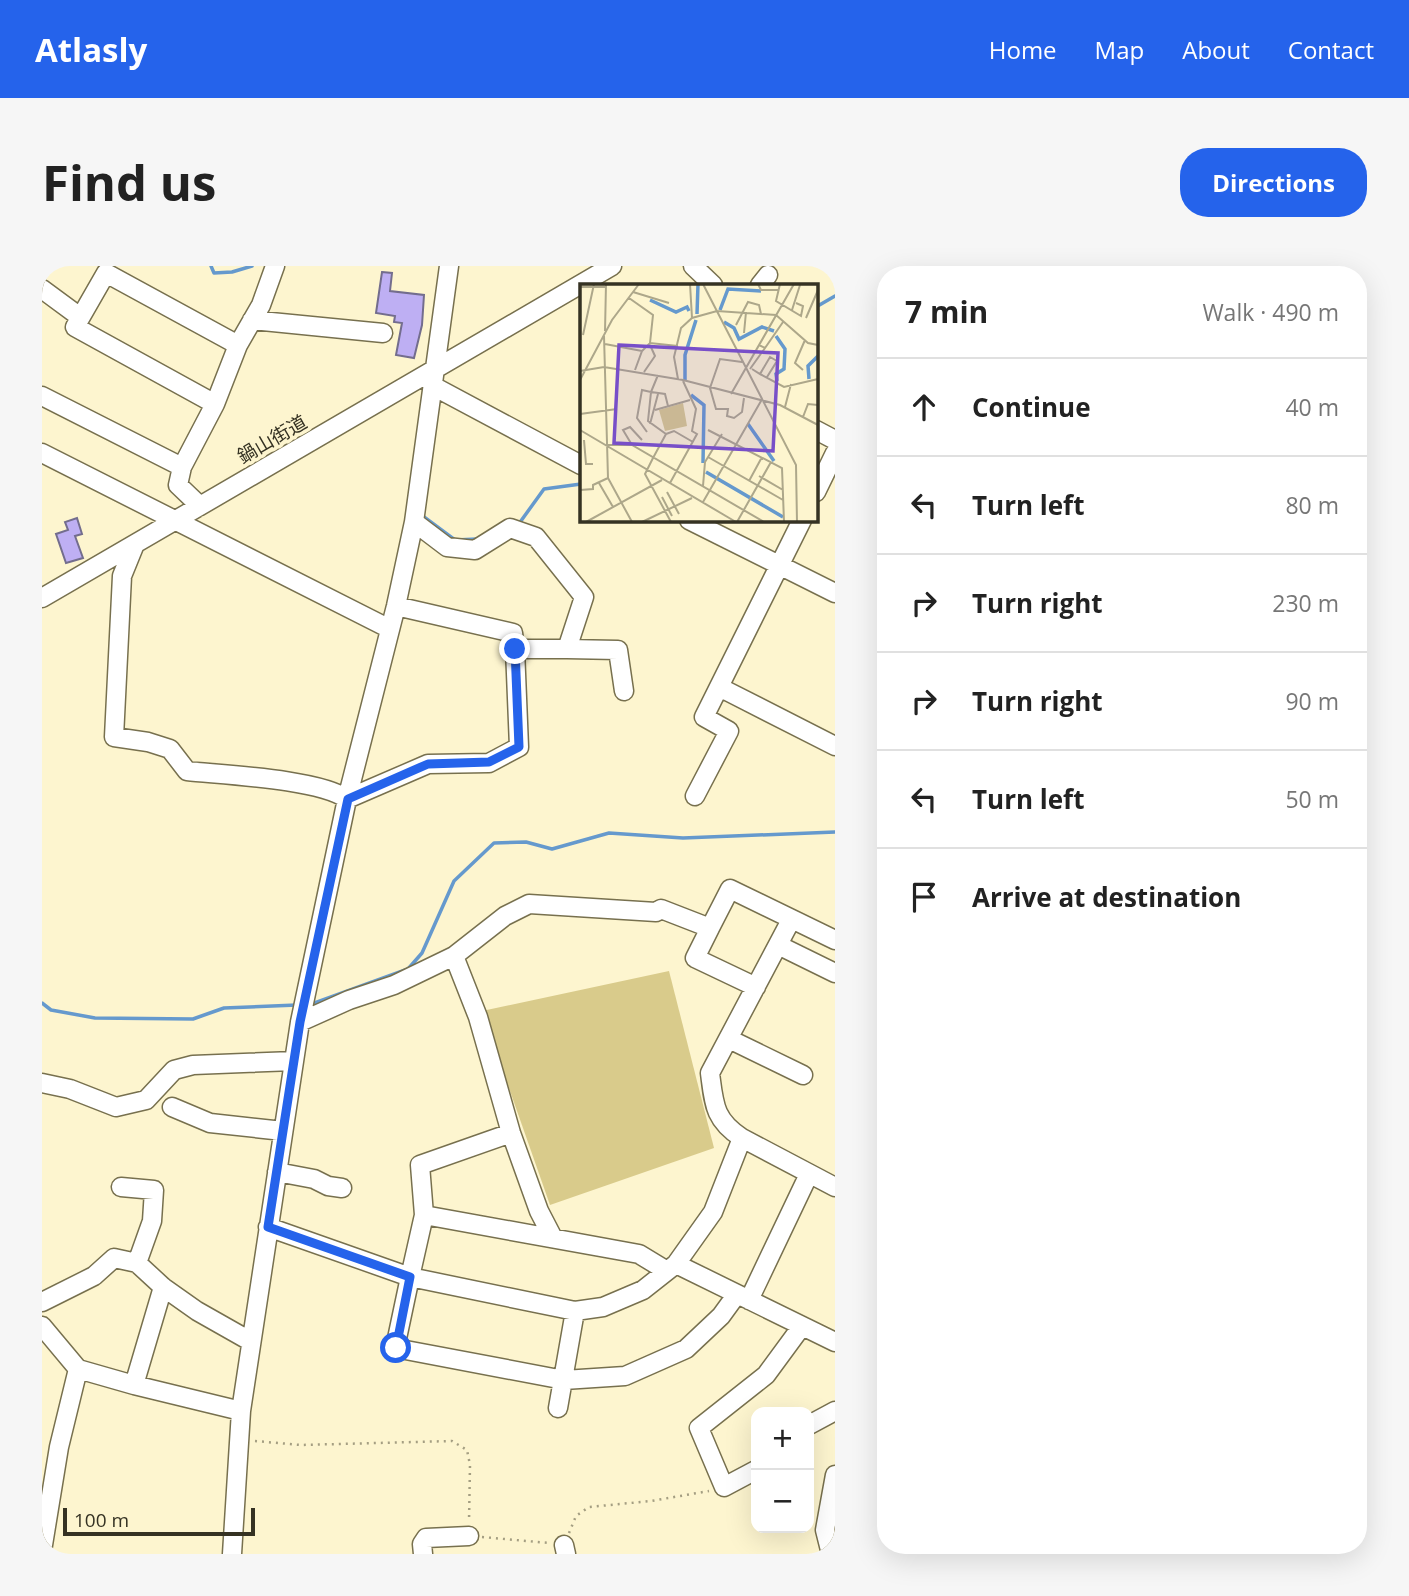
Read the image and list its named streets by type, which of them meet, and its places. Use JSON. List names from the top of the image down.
{
  "streets": {
    "street": ["鍋山街道"]
  },
  "scale_bar": "100 m",
  "page": {
    "header": "Atlasly",
    "nav": [
      "Home",
      "Map",
      "About",
      "Contact"
    ],
    "buttons": "Directions",
    "title": "Find us",
    "heading": ["7 min", "Walk · 490 m"],
    "list": [
      ["Continue", "40 m"],
      ["Turn left", "80 m"],
      ["Turn right", "230 m"],
      ["Turn right", "90 m"],
      ["Turn left", "50 m"],
      "Arrive at destination"
    ],
    "map_buttons": ["+", "−"],
    "scale": "100 m"
  }
}
